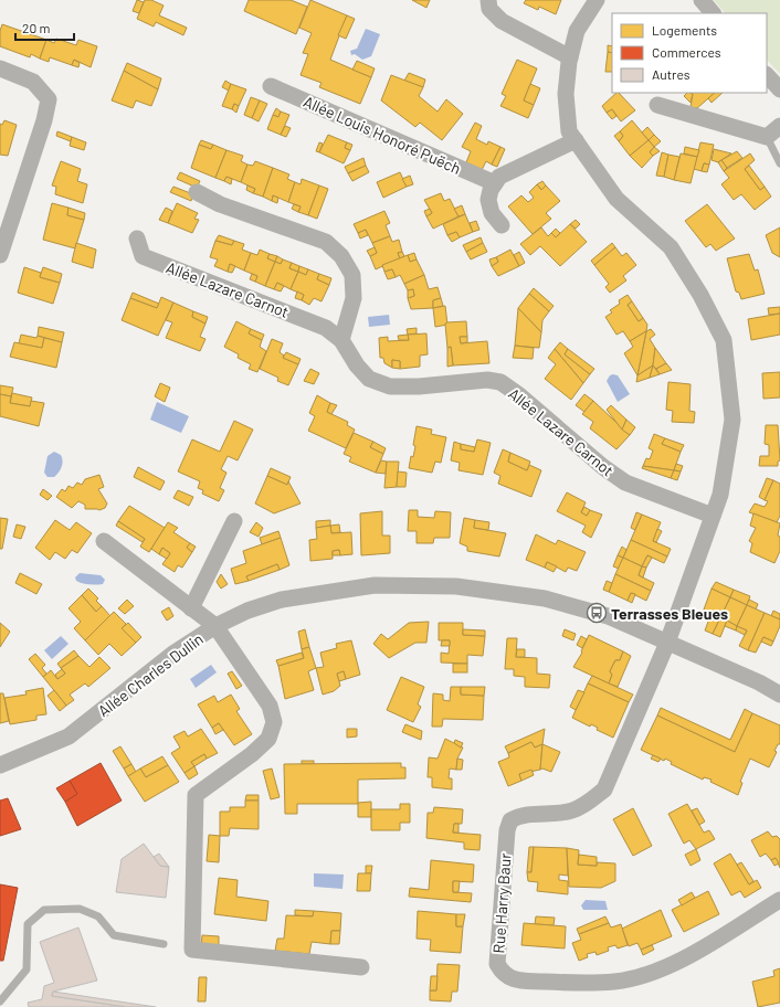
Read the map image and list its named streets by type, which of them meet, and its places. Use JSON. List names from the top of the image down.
{
  "streets": {
    "street": [
      "Allée Louis Honoré Puëch",
      "Allée Lazare Carnot",
      "Allée Charles Dullin",
      "Rue Harry Baur"
    ]
  },
  "crossings": [
    ["Allée Charles Dullin", "Rue Harry Baur"]
  ],
  "places": {
    "bus stop": ["Terrasses Bleues"]
  },
  "legend": ["Logements", "Commerces", "Autres"],
  "scale_bar": "20 m"
}
